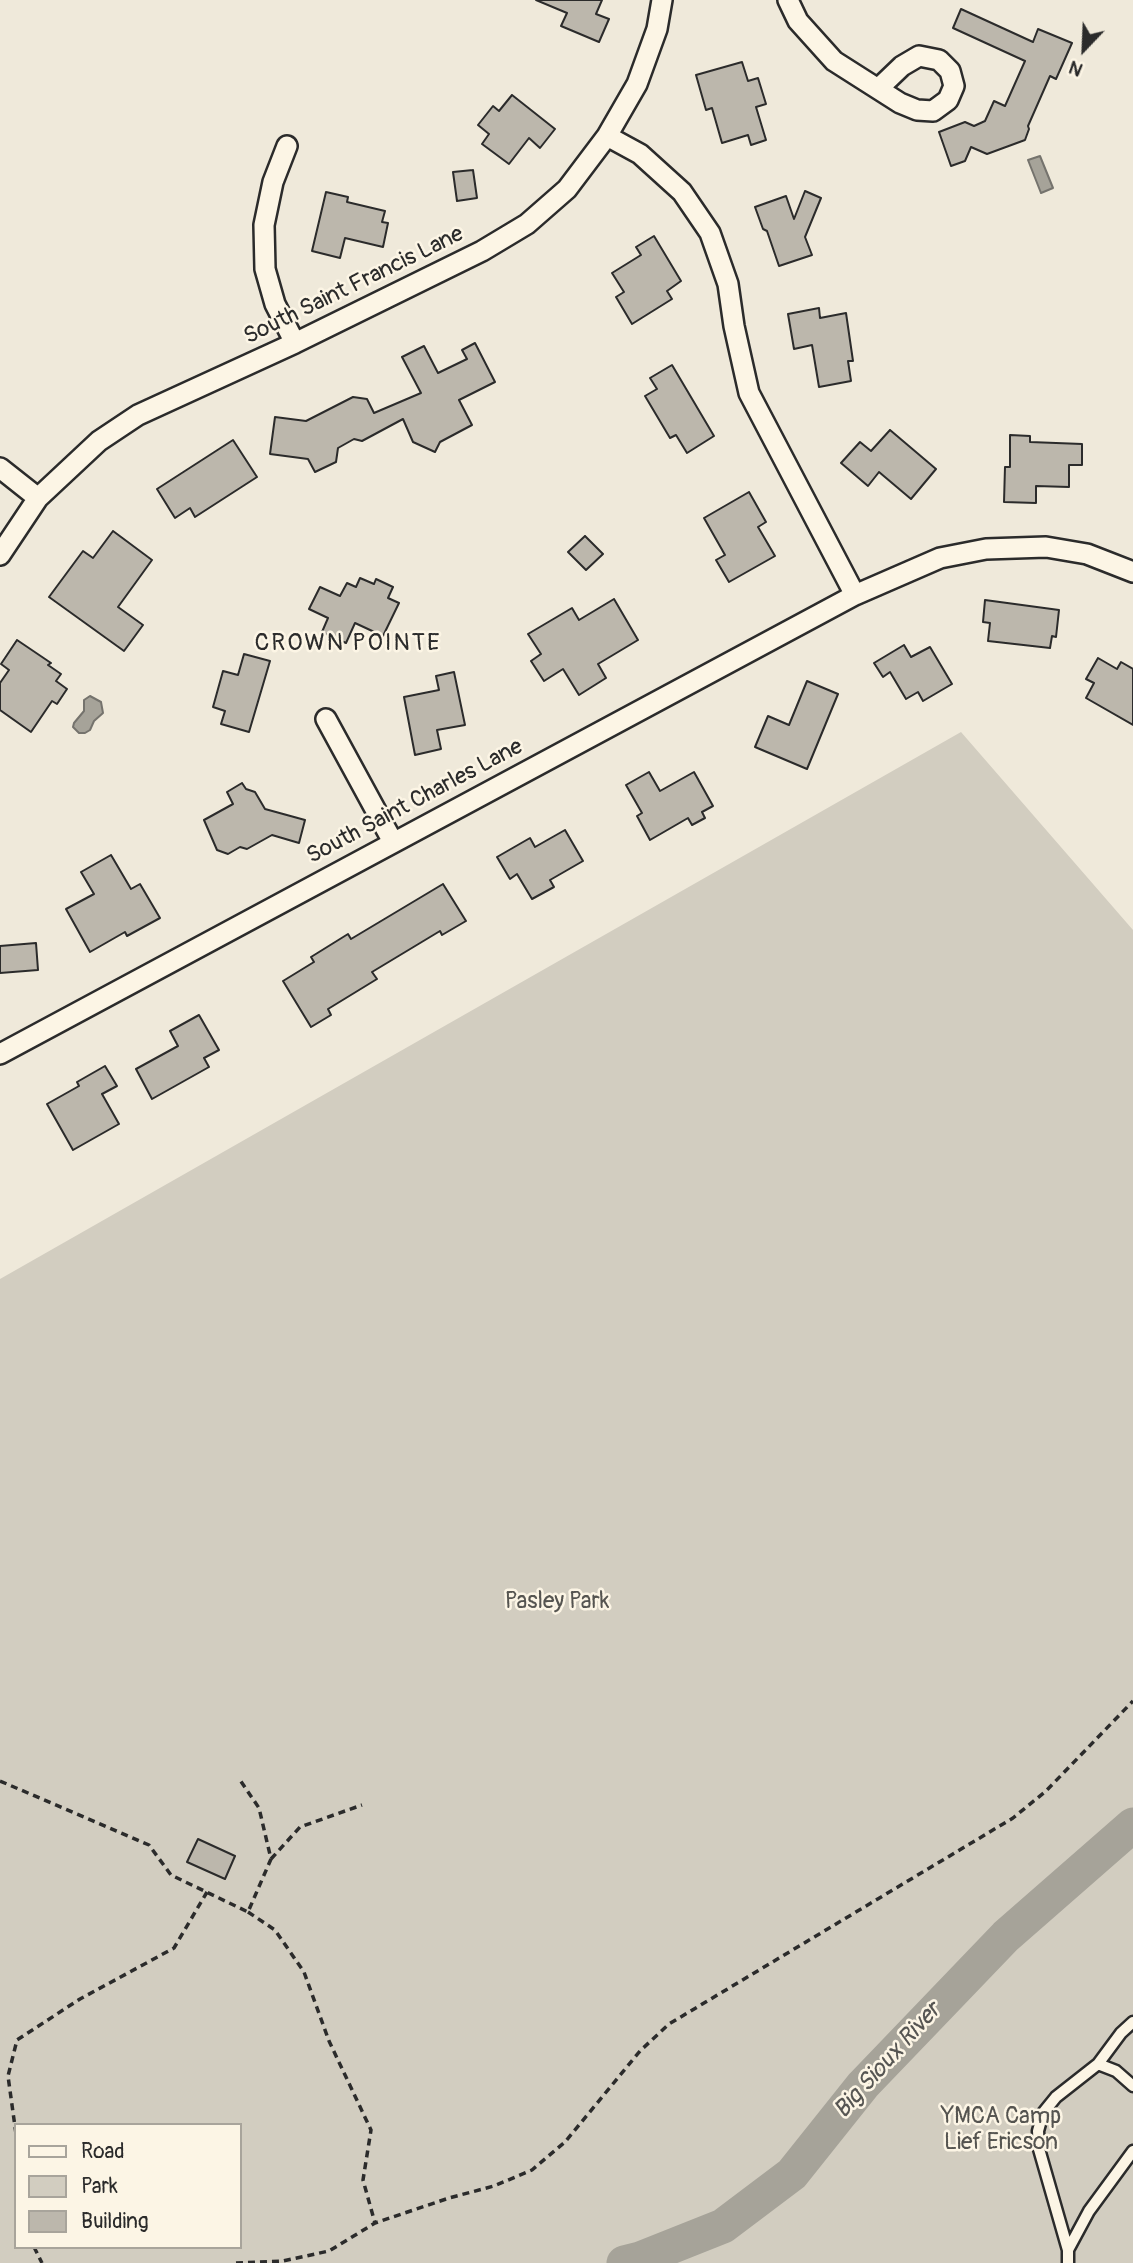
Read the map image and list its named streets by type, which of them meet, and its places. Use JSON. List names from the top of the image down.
{
  "streets": {
    "street": ["South Saint Francis Lane", "South Saint Charles Lane"]
  },
  "districts": ["CROWN POINTE"],
  "water": ["Big Sioux River"],
  "parks": ["Pasley Park", "YMCA Camp Lief Ericson"],
  "legend": ["Road", "Park", "Building"],
  "north": "bottom left"
}
